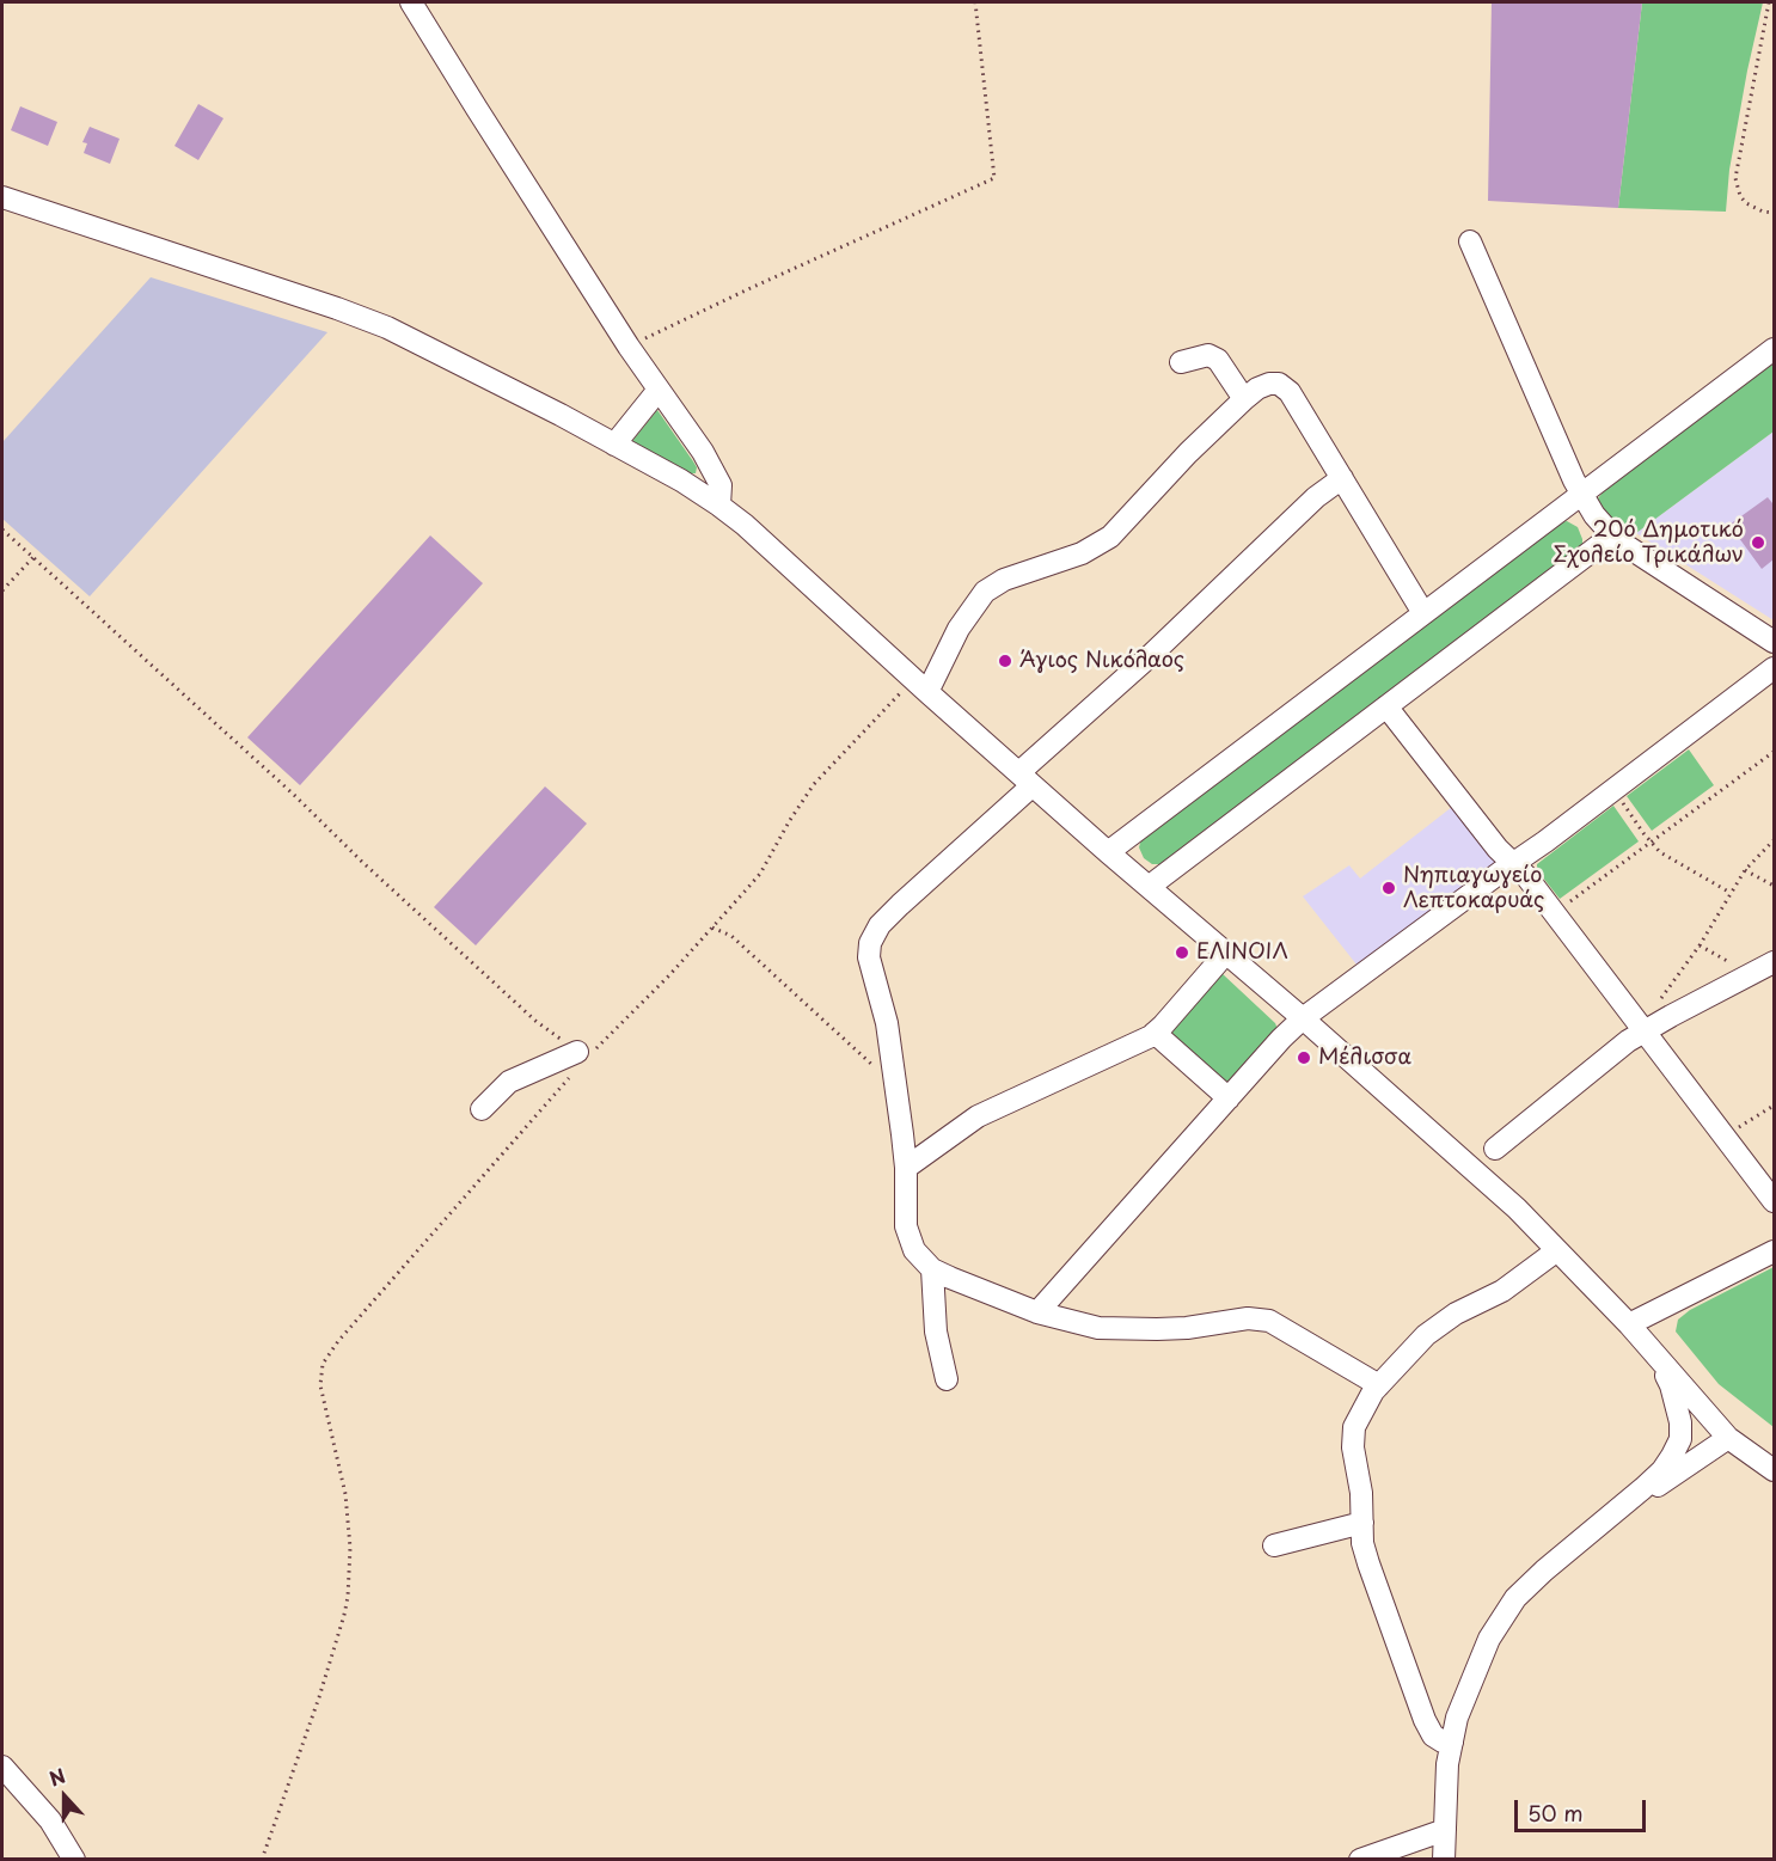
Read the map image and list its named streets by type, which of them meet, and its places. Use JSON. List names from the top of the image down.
{
  "places": [
    "20ό Δημοτικό Σχολείο Τρικάλων",
    "Άγιος Νικόλαος",
    "Νηπιαγωγείο Λεπτοκαρυάς",
    "ΕΛΙΝΟΙΛ",
    "Μέλισσα"
  ],
  "scale_bar": "50 m",
  "north": "top"
}
